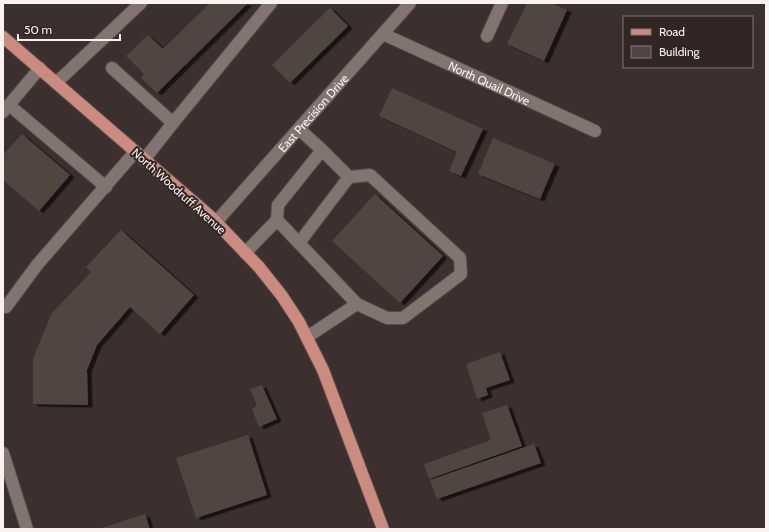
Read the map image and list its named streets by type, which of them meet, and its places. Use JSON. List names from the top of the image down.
{
  "streets": {
    "main road": ["North Woodruff Avenue"],
    "street": ["North Quail Drive", "East Precision Drive"]
  },
  "crossings": [
    ["North Quail Drive", "East Precision Drive"],
    ["East Precision Drive", "North Woodruff Avenue"]
  ],
  "legend": ["Road", "Building"],
  "scale_bar": "50 m"
}
